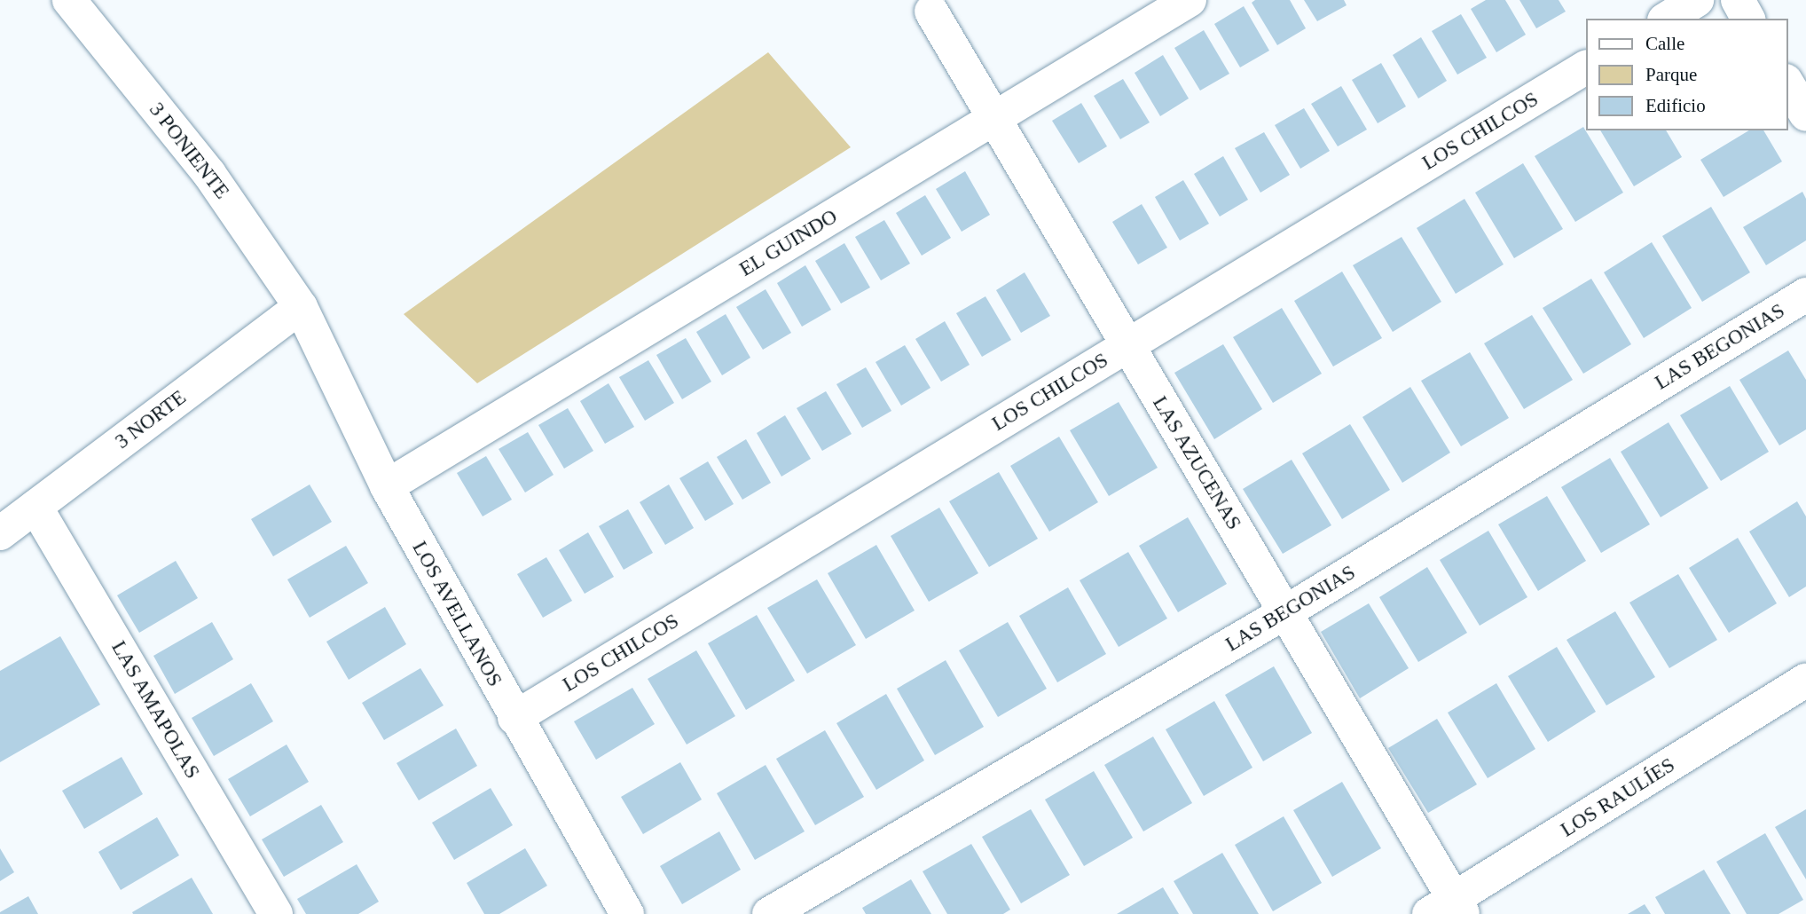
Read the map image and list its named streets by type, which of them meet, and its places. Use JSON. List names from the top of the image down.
{
  "streets": {
    "street": [
      "LOS CHILCOS",
      "3 PONIENTE",
      "EL GUINDO",
      "LAS BEGONIAS",
      "3 NORTE",
      "LAS AZUCENAS",
      "LOS AVELLANOS",
      "LAS AMAPOLAS",
      "LOS RAULÍES"
    ]
  },
  "crossings": [
    ["LOS CHILCOS", "LAS AZUCENAS"],
    ["LOS CHILCOS", "LOS AVELLANOS"],
    ["3 PONIENTE", "3 NORTE"],
    ["3 PONIENTE", "LOS AVELLANOS"],
    ["EL GUINDO", "LAS AZUCENAS"],
    ["EL GUINDO", "LOS AVELLANOS"],
    ["LAS BEGONIAS", "LAS AZUCENAS"],
    ["3 NORTE", "LOS AVELLANOS"],
    ["3 NORTE", "LAS AMAPOLAS"],
    ["LAS AZUCENAS", "LOS RAULÍES"]
  ],
  "legend": ["Calle", "Parque", "Edificio"]
}
